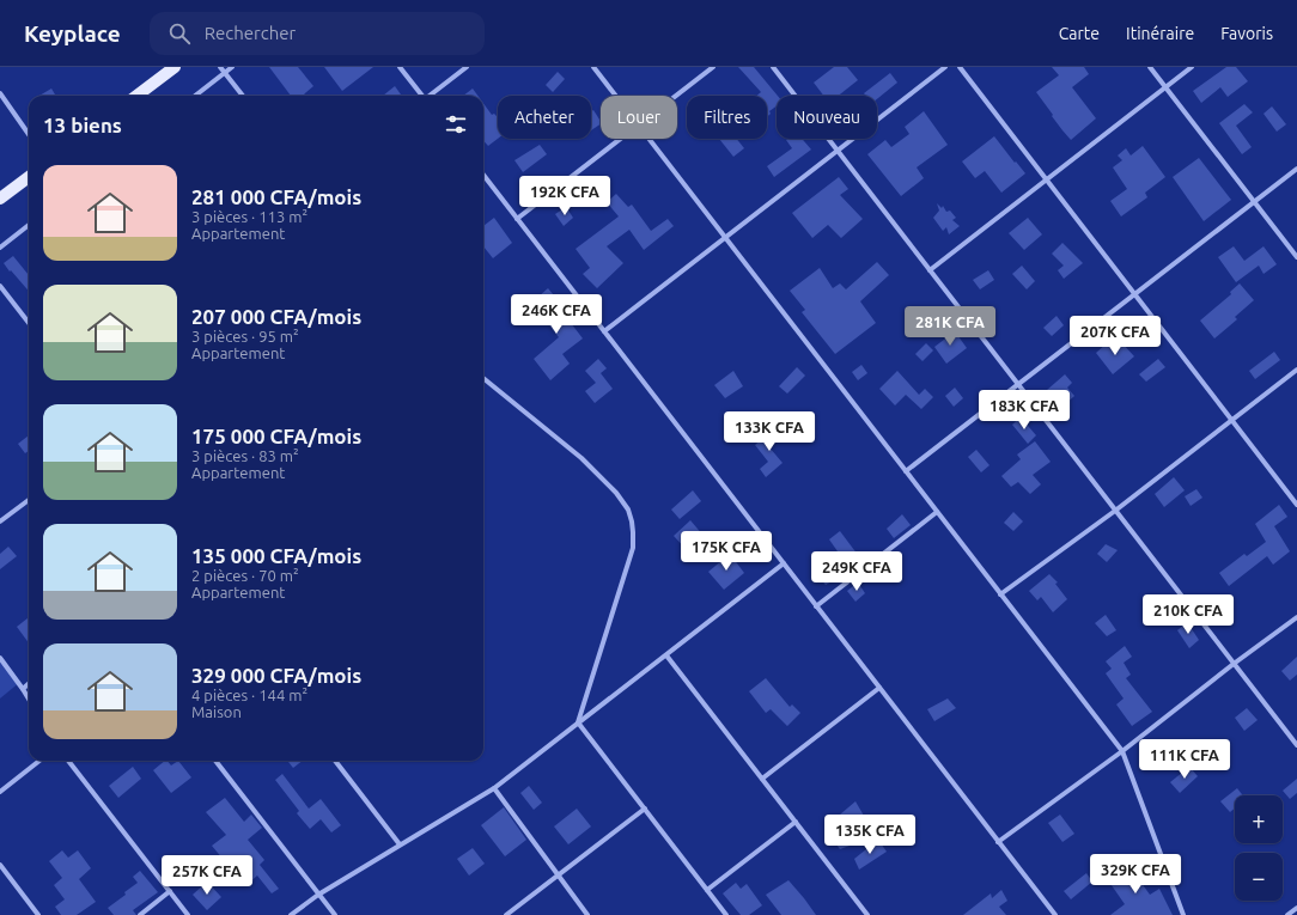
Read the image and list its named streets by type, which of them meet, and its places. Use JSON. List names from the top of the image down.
{
  "page": {
    "header": "Keyplace",
    "search": "Rechercher",
    "nav": ["Carte", "Itinéraire", "Favoris"],
    "chip": [
      "Acheter",
      "Louer",
      "Filtres",
      "Nouveau"
    ],
    "heading": "13 biens",
    "list": [
      {
        "name": "281 000 CFA/mois",
        "note": "3 pièces · 113 m² · Appartement"
      },
      {
        "name": "207 000 CFA/mois",
        "note": "3 pièces · 95 m² · Appartement"
      },
      {
        "name": "175 000 CFA/mois",
        "note": "3 pièces · 83 m² · Appartement"
      },
      {
        "name": "135 000 CFA/mois",
        "note": "2 pièces · 70 m² · Appartement"
      },
      {
        "name": "329 000 CFA/mois",
        "note": "4 pièces · 144 m² · Maison"
      }
    ],
    "price": [
      "192K CFA",
      "246K CFA",
      "281K CFA",
      "207K CFA",
      "183K CFA",
      "133K CFA",
      "175K CFA",
      "249K CFA",
      "210K CFA",
      "111K CFA",
      "135K CFA",
      "329K CFA",
      "257K CFA"
    ],
    "map_buttons": ["+", "−"]
  }
}
